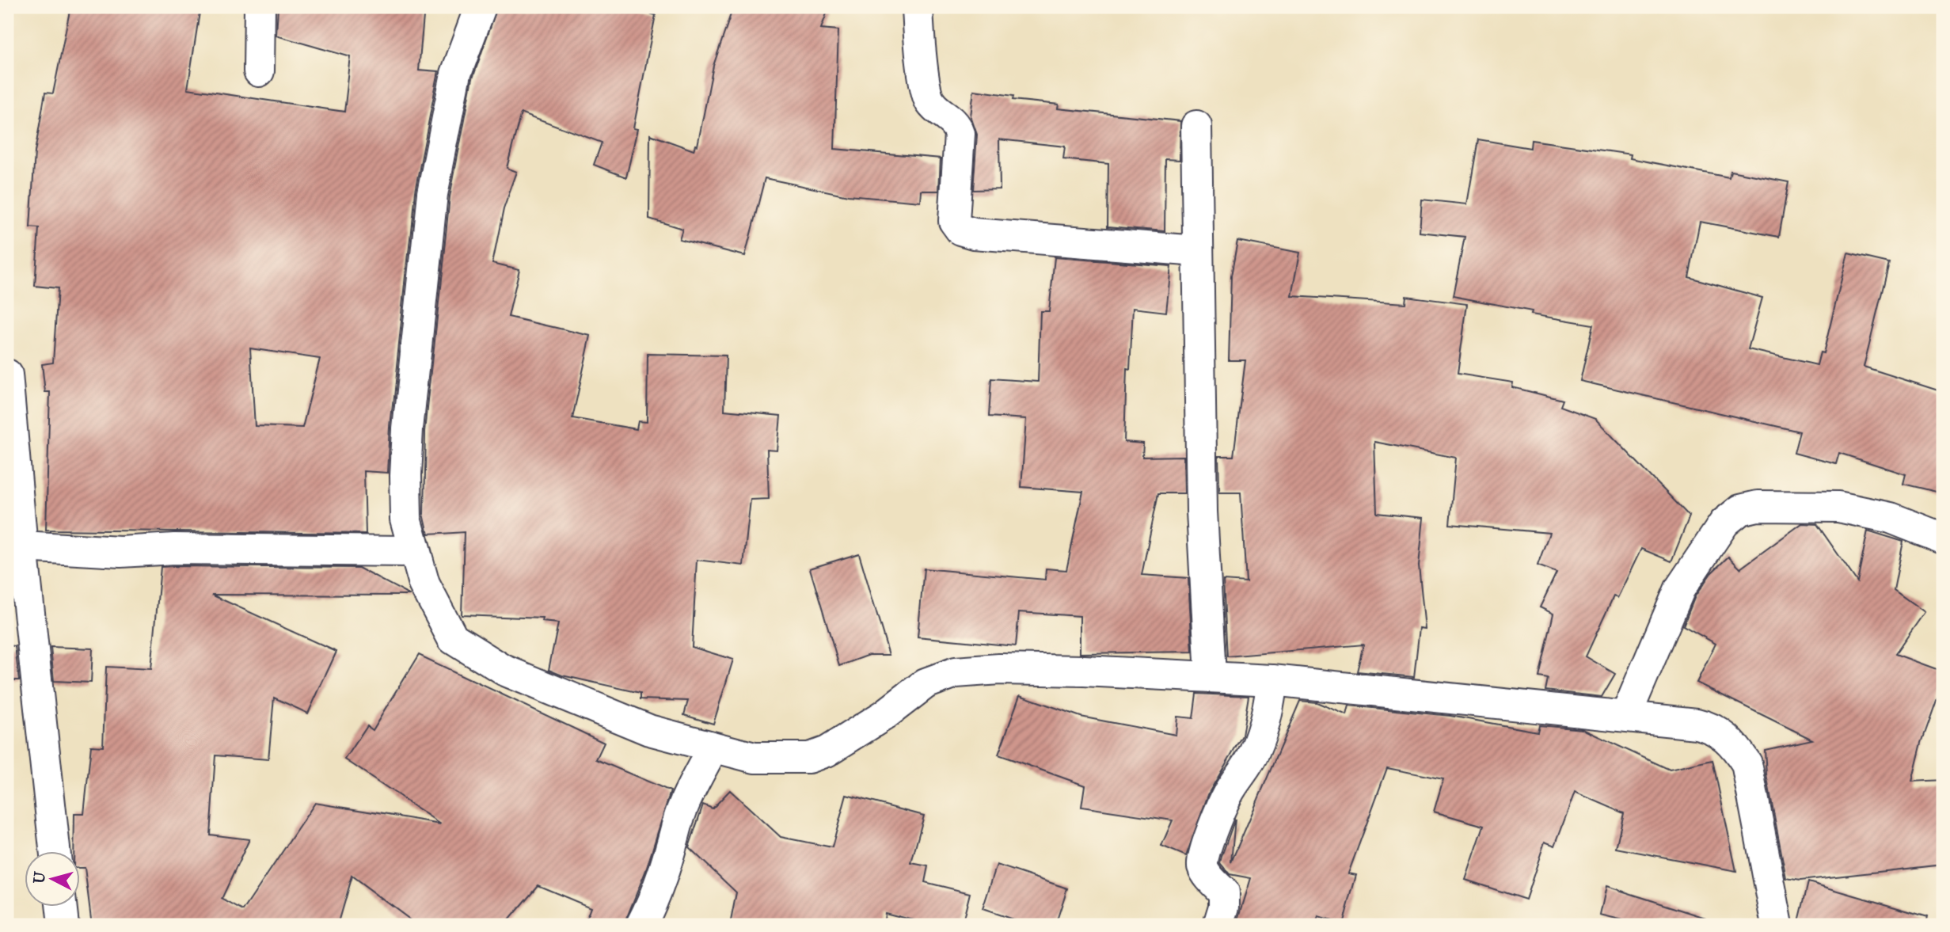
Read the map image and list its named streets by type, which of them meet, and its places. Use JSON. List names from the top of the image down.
{
  "north": "left"
}
